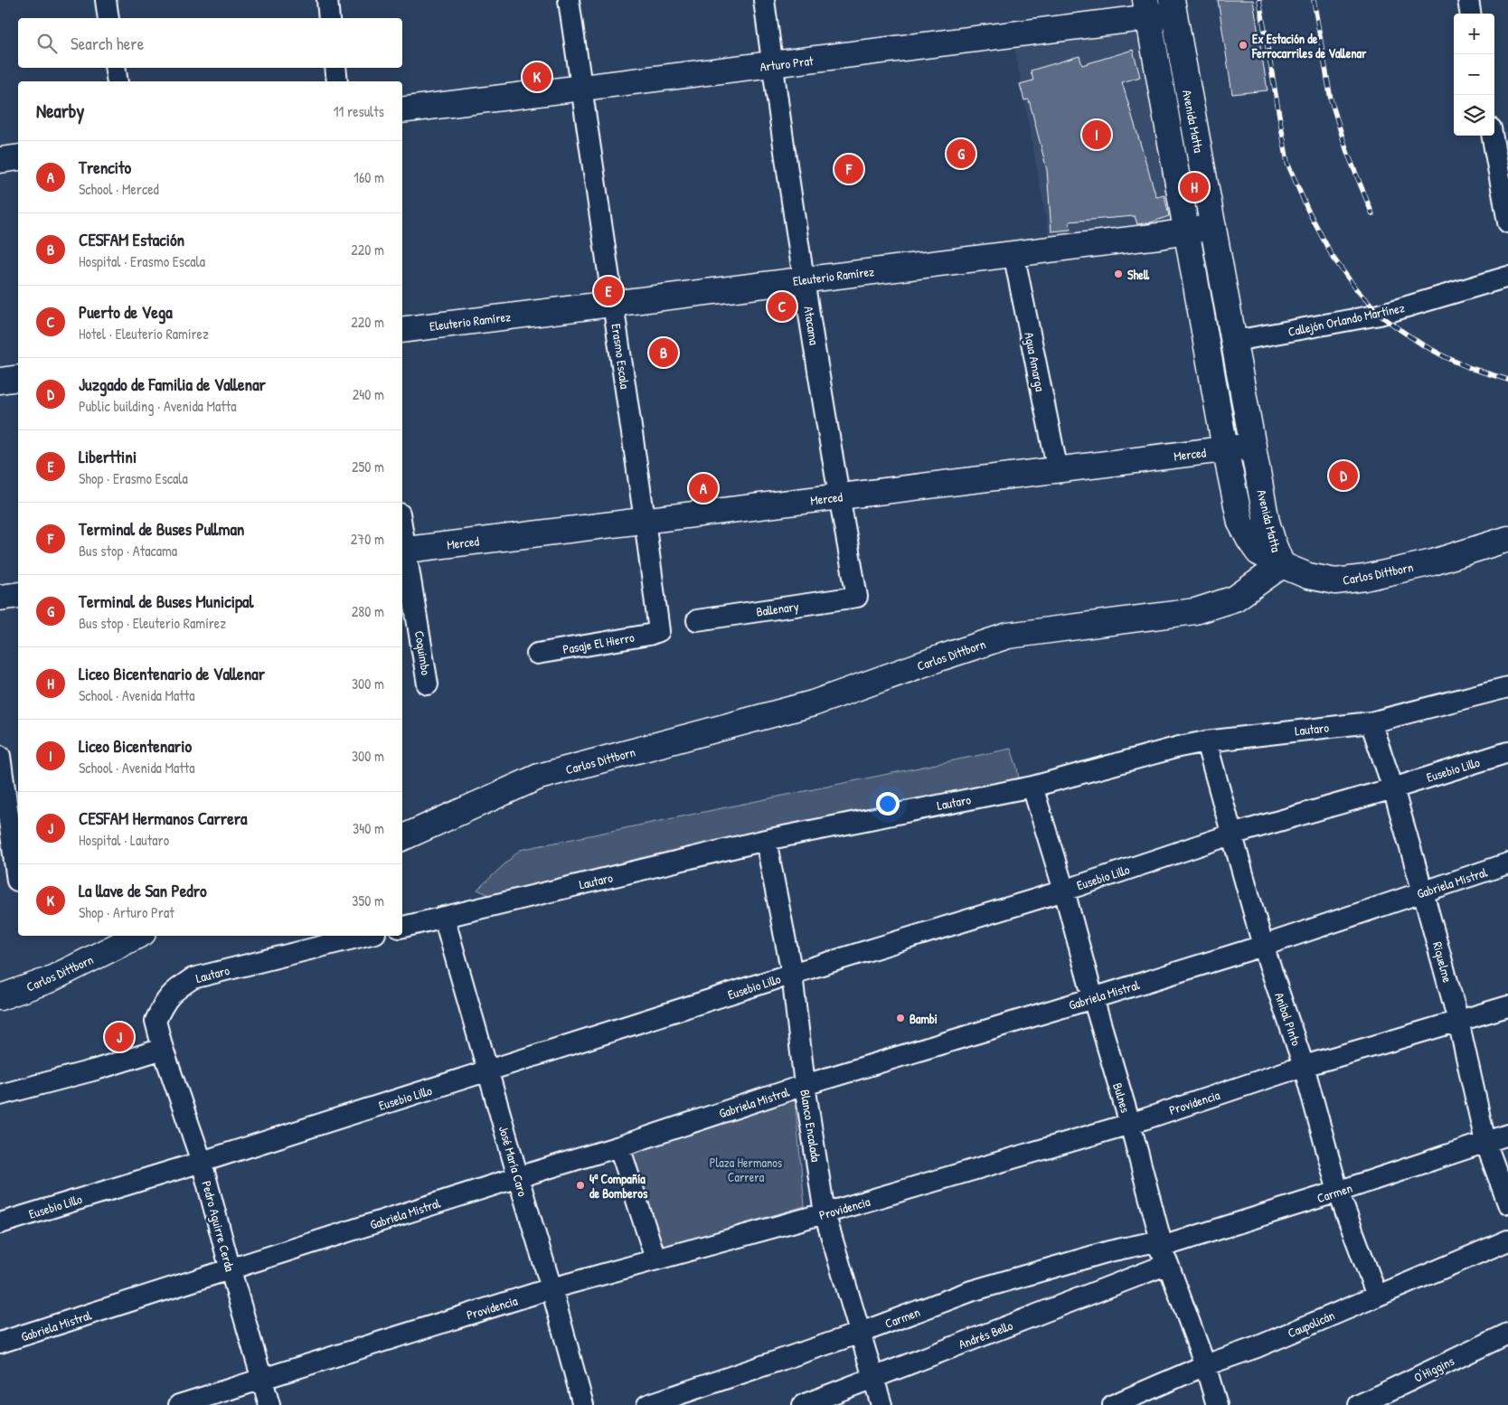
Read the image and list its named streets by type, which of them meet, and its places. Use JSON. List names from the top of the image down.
{
  "streets": {
    "main road": [
      "Arturo Prat",
      "Avenida Matta",
      "Eleuterio Ramírez",
      "Merced",
      "Carlos Dittborn"
    ],
    "street": [
      "Callejón Orlando Martínez",
      "Atacama",
      "Erasmo Escala",
      "Agua Amarga",
      "Ballenary",
      "Pasaje El Hierro",
      "Coquimbo",
      "Lautaro",
      "Eusebio Lillo",
      "Gabriela Mistral",
      "Riquelme",
      "Aníbal Pinto",
      "Bulnes",
      "Providencia",
      "Blanco Encalada",
      "José María Caro",
      "Carmen",
      "Pedro Aguirre Cerda",
      "Caupolicán",
      "Andrés Bello",
      "O'Higgins"
    ]
  },
  "crossings": [
    ["Arturo Prat", "Avenida Matta"],
    ["Arturo Prat", "Atacama"],
    ["Arturo Prat", "Erasmo Escala"],
    ["Avenida Matta", "Eleuterio Ramírez"],
    ["Avenida Matta", "Callejón Orlando Martínez"],
    ["Avenida Matta", "Merced"],
    ["Avenida Matta", "Carlos Dittborn"],
    ["Eleuterio Ramírez", "Atacama"],
    ["Eleuterio Ramírez", "Erasmo Escala"],
    ["Eleuterio Ramírez", "Agua Amarga"],
    ["Atacama", "Merced"],
    ["Atacama", "Ballenary"],
    ["Erasmo Escala", "Merced"],
    ["Erasmo Escala", "Pasaje El Hierro"],
    ["Agua Amarga", "Merced"],
    ["Merced", "Coquimbo"],
    ["Lautaro", "Riquelme"],
    ["Lautaro", "Aníbal Pinto"],
    ["Lautaro", "Bulnes"],
    ["Lautaro", "Blanco Encalada"],
    ["Lautaro", "José María Caro"],
    ["Lautaro", "Pedro Aguirre Cerda"],
    ["Eusebio Lillo", "Riquelme"],
    ["Eusebio Lillo", "Aníbal Pinto"],
    ["Eusebio Lillo", "Bulnes"],
    ["Eusebio Lillo", "Blanco Encalada"],
    ["Eusebio Lillo", "José María Caro"],
    ["Eusebio Lillo", "Pedro Aguirre Cerda"],
    ["Gabriela Mistral", "Riquelme"],
    ["Gabriela Mistral", "Aníbal Pinto"],
    ["Gabriela Mistral", "Bulnes"],
    ["Gabriela Mistral", "Blanco Encalada"],
    ["Gabriela Mistral", "José María Caro"],
    ["Gabriela Mistral", "Pedro Aguirre Cerda"],
    ["Riquelme", "Providencia"],
    ["Riquelme", "Carmen"],
    ["Aníbal Pinto", "Providencia"],
    ["Aníbal Pinto", "Carmen"],
    ["Aníbal Pinto", "Caupolicán"],
    ["Bulnes", "Providencia"],
    ["Bulnes", "Carmen"],
    ["Bulnes", "Caupolicán"],
    ["Bulnes", "Andrés Bello"],
    ["Providencia", "Blanco Encalada"],
    ["Providencia", "José María Caro"],
    ["Providencia", "Pedro Aguirre Cerda"],
    ["Blanco Encalada", "Carmen"],
    ["Blanco Encalada", "Andrés Bello"],
    ["Carmen", "Andrés Bello"]
  ],
  "parks": ["Plaza Hermanos Carrera"],
  "places": [
    "Ex Estación de Ferrocarriles de Vallenar",
    "Shell",
    "Bambi",
    "4ª Compañía de Bomberos"
  ],
  "page": {
    "map_buttons": ["+", "−"],
    "search": "Search here",
    "pins": [
      "K",
      "I",
      "G",
      "F",
      "H",
      "E",
      "C",
      "B",
      "D",
      "A",
      "J"
    ],
    "heading": ["Nearby", "11 results"],
    "list": [
      {
        "mark": "A",
        "name": "Trencito",
        "note": "School · Merced",
        "value": "160 m"
      },
      {
        "mark": "B",
        "name": "CESFAM Estación",
        "note": "Hospital · Erasmo Escala",
        "value": "220 m"
      },
      {
        "mark": "C",
        "name": "Puerto de Vega",
        "note": "Hotel · Eleuterio Ramírez",
        "value": "220 m"
      },
      {
        "mark": "D",
        "name": "Juzgado de Familia de Vallenar",
        "note": "Public building · Avenida Matta",
        "value": "240 m"
      },
      {
        "mark": "E",
        "name": "Liberttini",
        "note": "Shop · Erasmo Escala",
        "value": "250 m"
      },
      {
        "mark": "F",
        "name": "Terminal de Buses Pullman",
        "note": "Bus stop · Atacama",
        "value": "270 m"
      },
      {
        "mark": "G",
        "name": "Terminal de Buses Municipal",
        "note": "Bus stop · Eleuterio Ramírez",
        "value": "280 m"
      },
      {
        "mark": "H",
        "name": "Liceo Bicentenario de Vallenar",
        "note": "School · Avenida Matta",
        "value": "300 m"
      },
      {
        "mark": "I",
        "name": "Liceo Bicentenario",
        "note": "School · Avenida Matta",
        "value": "300 m"
      },
      {
        "mark": "J",
        "name": "CESFAM Hermanos Carrera",
        "note": "Hospital · Lautaro",
        "value": "340 m"
      },
      {
        "mark": "K",
        "name": "La llave de San Pedro",
        "note": "Shop · Arturo Prat",
        "value": "350 m"
      }
    ]
  }
}
